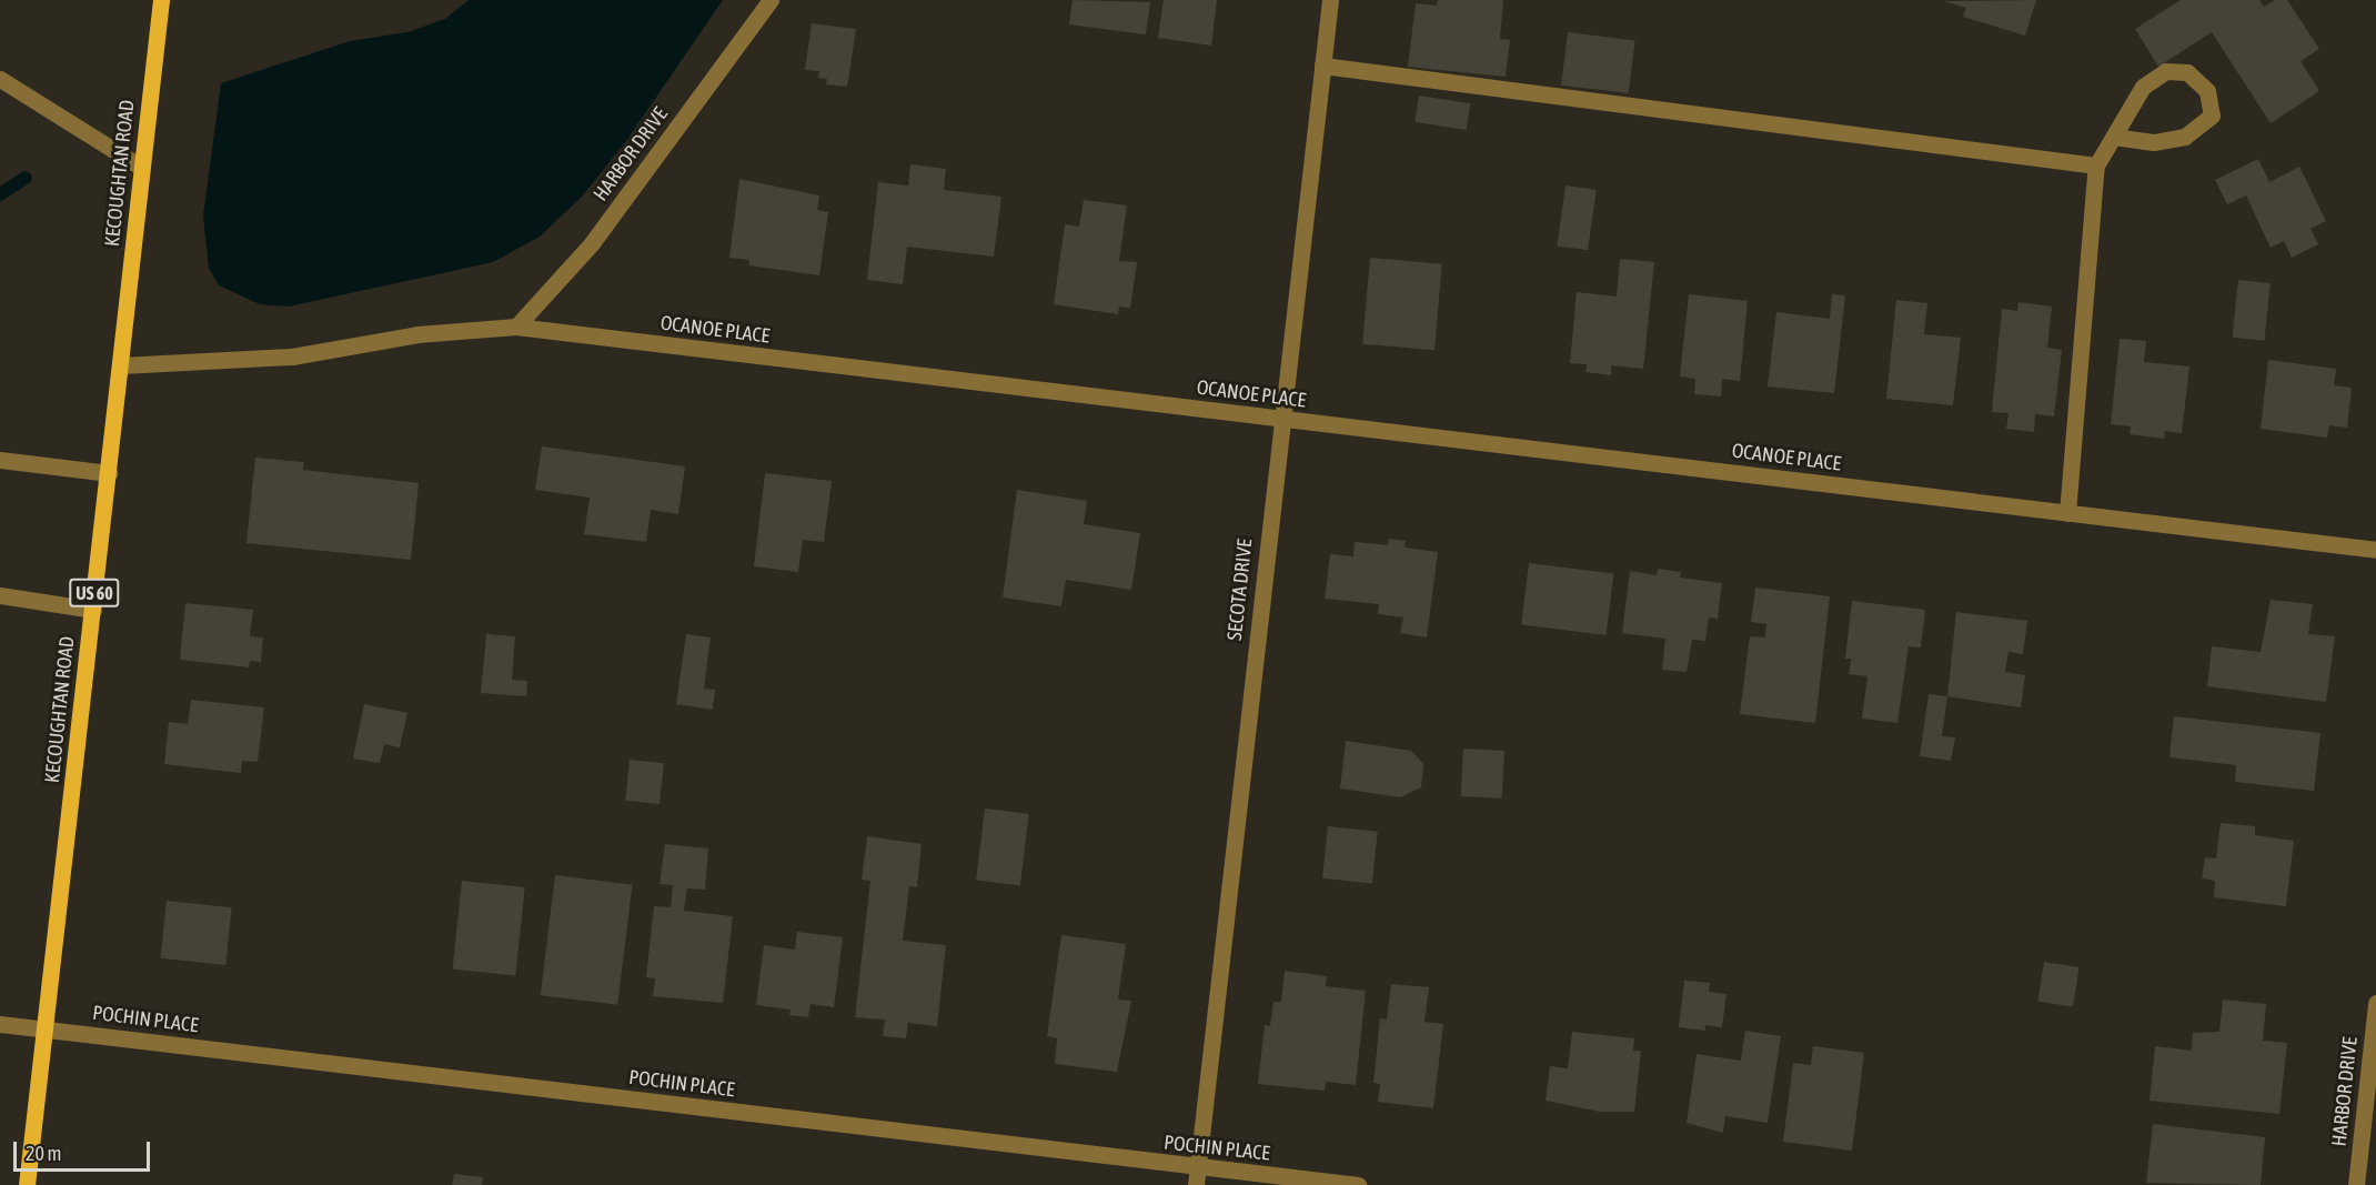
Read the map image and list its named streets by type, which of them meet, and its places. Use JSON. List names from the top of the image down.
{
  "streets": {
    "main road": ["KECOUGHTAN ROAD", "US 60"],
    "street": [
      "HARBOR DRIVE",
      "OCANOE PLACE",
      "SECOTA DRIVE",
      "POCHIN PLACE"
    ]
  },
  "crossings": [
    ["HARBOR DRIVE", "OCANOE PLACE"],
    ["KECOUGHTAN ROAD", "OCANOE PLACE"],
    ["KECOUGHTAN ROAD", "POCHIN PLACE"],
    ["OCANOE PLACE", "SECOTA DRIVE"],
    ["SECOTA DRIVE", "POCHIN PLACE"]
  ],
  "scale_bar": "20 m"
}
